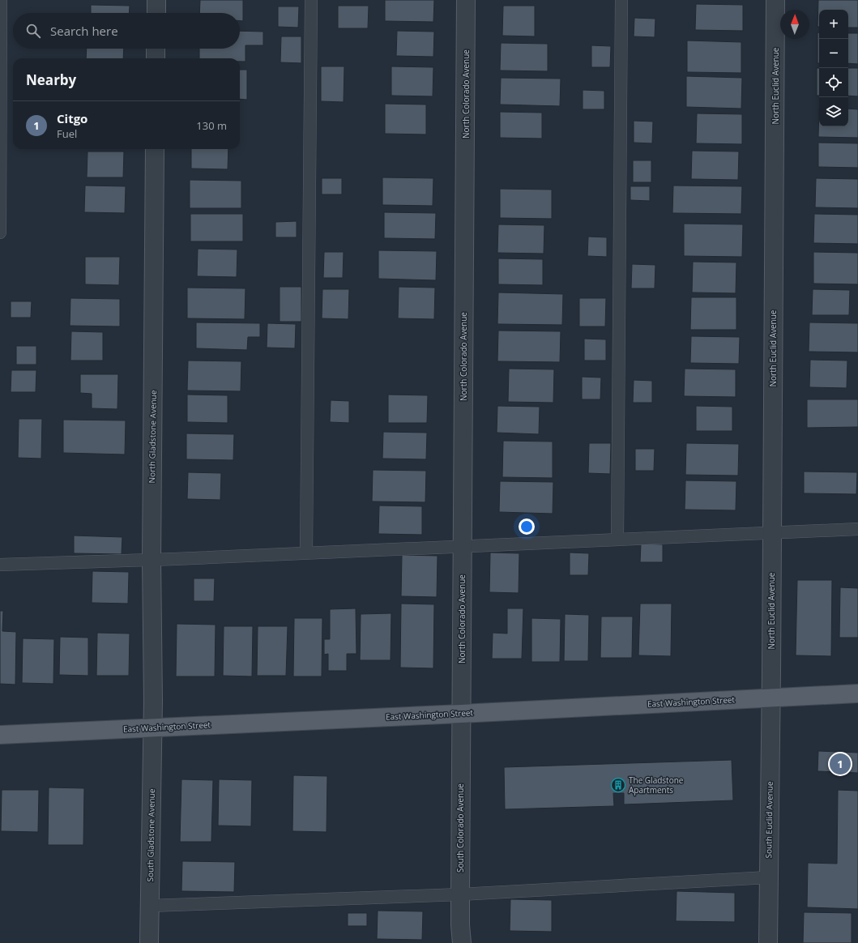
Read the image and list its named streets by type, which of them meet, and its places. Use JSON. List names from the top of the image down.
{
  "streets": {
    "main road": ["East Washington Street"],
    "street": [
      "North Euclid Avenue",
      "North Colorado Avenue",
      "North Gladstone Avenue",
      "South Euclid Avenue",
      "South Colorado Avenue",
      "South Gladstone Avenue"
    ]
  },
  "crossings": [
    ["North Euclid Avenue", "East Washington Street"],
    ["North Euclid Avenue", "South Euclid Avenue"],
    ["North Colorado Avenue", "East Washington Street"],
    ["North Colorado Avenue", "South Colorado Avenue"],
    ["North Gladstone Avenue", "East Washington Street"],
    ["North Gladstone Avenue", "South Gladstone Avenue"],
    ["East Washington Street", "South Euclid Avenue"],
    ["East Washington Street", "South Colorado Avenue"],
    ["East Washington Street", "South Gladstone Avenue"]
  ],
  "places": {
    "building": ["The Gladstone Apartments"]
  },
  "north": "top",
  "page": {
    "map_buttons": ["+", "−"],
    "search": "Search here",
    "heading": "Nearby",
    "list": [
      {
        "mark": "1",
        "name": "Citgo",
        "note": "Fuel",
        "value": "130 m"
      }
    ],
    "pins": "1"
  }
}
